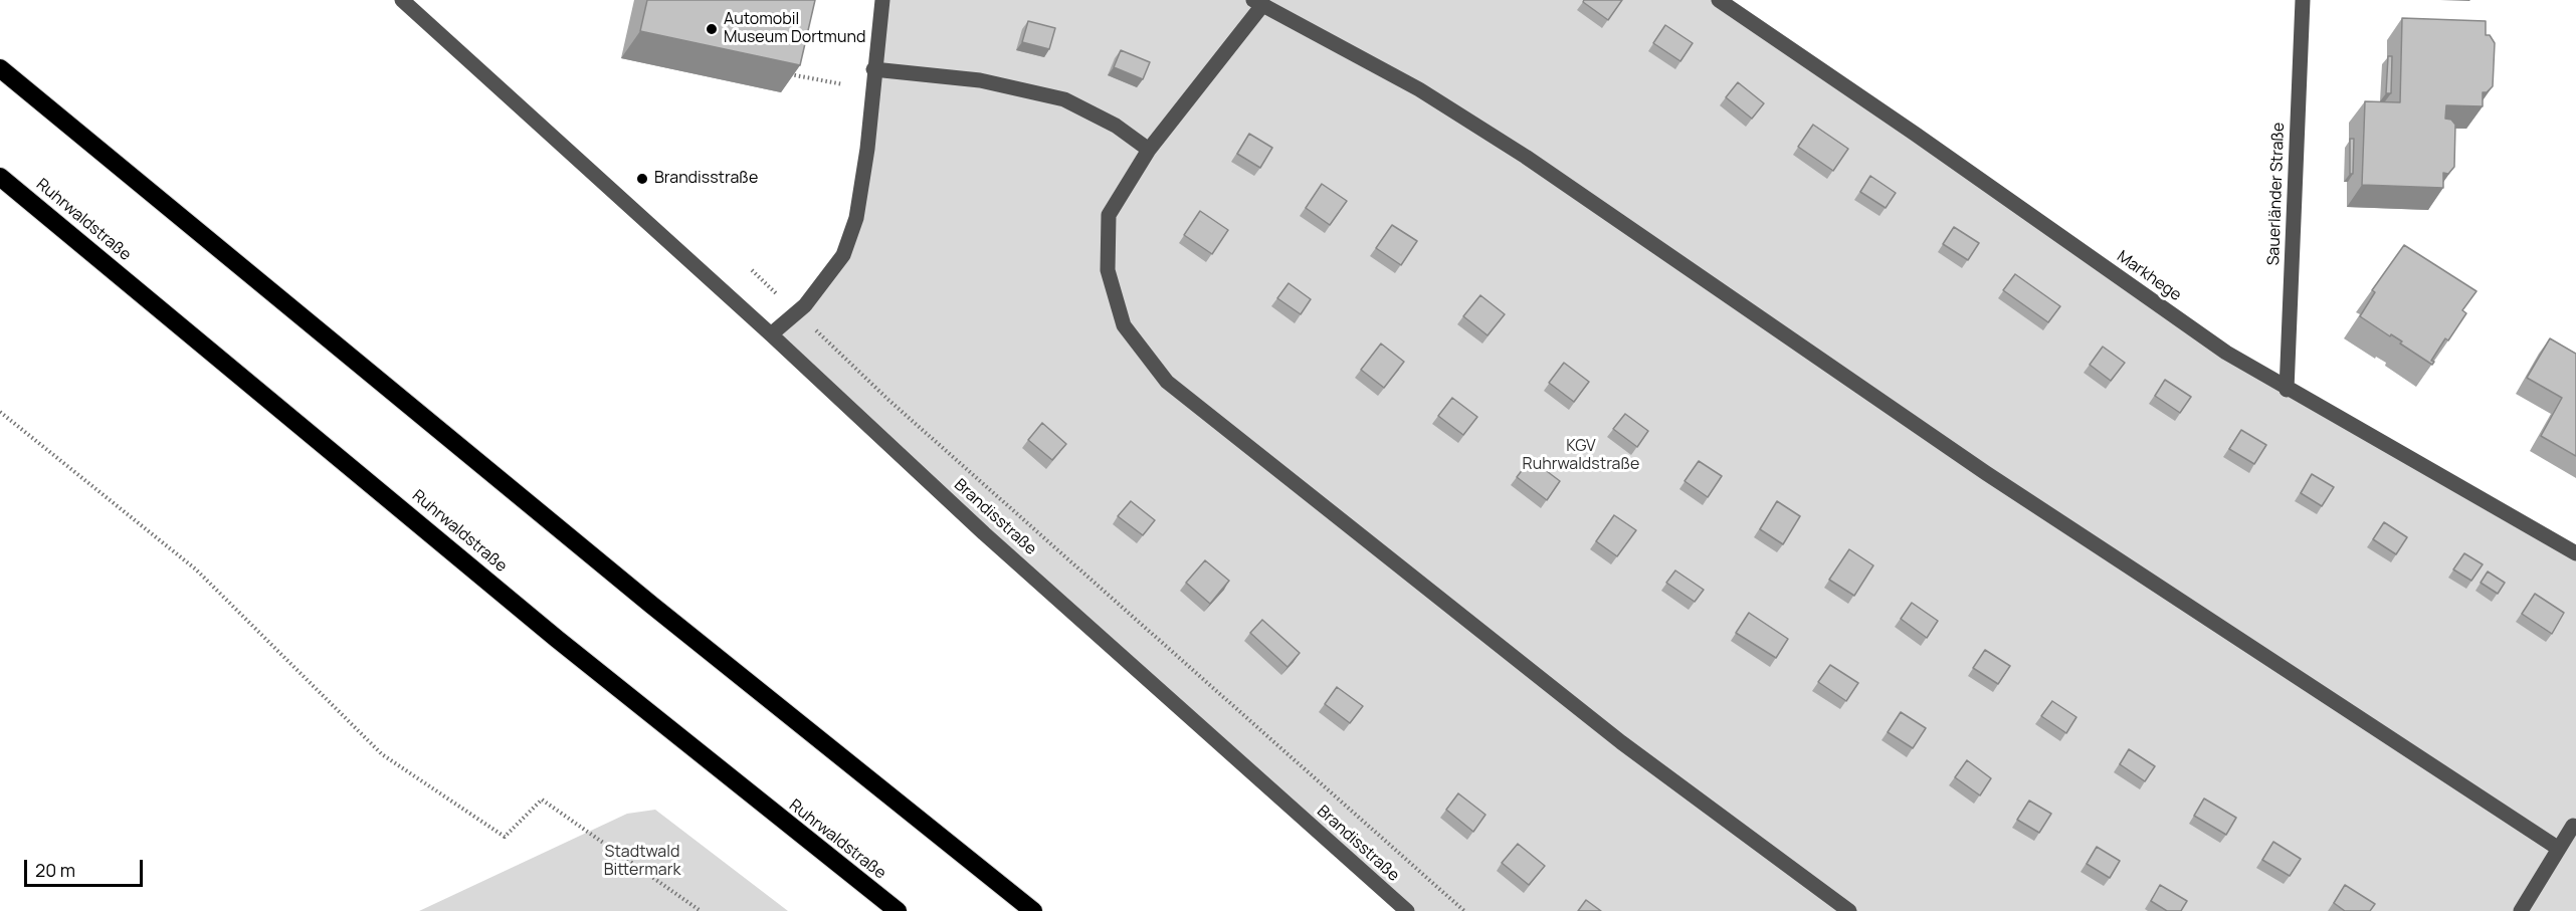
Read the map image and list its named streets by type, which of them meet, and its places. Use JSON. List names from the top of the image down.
{
  "streets": {
    "highway": ["Ruhrwaldstraße"],
    "street": ["Sauerländer Straße", "Markhege", "Brandisstraße"]
  },
  "crossings": [
    ["Sauerländer Straße", "Markhege"]
  ],
  "parks": ["KGV Ruhrwaldstraße", "Stadtwald Bittermark"],
  "places": ["Automobil Museum Dortmund", "Brandisstraße"],
  "scale_bar": "20 m"
}
